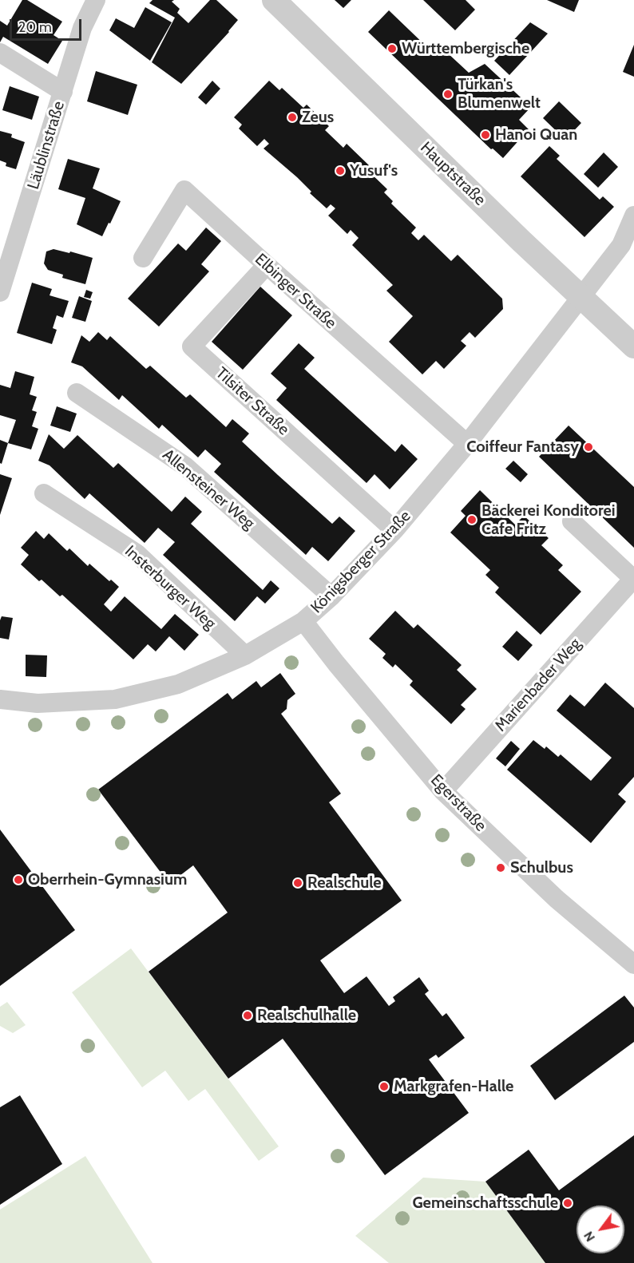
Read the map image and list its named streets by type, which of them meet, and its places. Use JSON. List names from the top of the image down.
{
  "streets": {
    "street": [
      "Läublinstraße",
      "Hauptstraße",
      "Elbinger Straße",
      "Tilsiter Straße",
      "Allensteiner Weg",
      "Königsberger Straße",
      "Insterburger Weg",
      "Marienbader Weg",
      "Egerstraße"
    ]
  },
  "crossings": [
    ["Hauptstraße", "Königsberger Straße"],
    ["Elbinger Straße", "Tilsiter Straße"],
    ["Elbinger Straße", "Königsberger Straße"],
    ["Tilsiter Straße", "Königsberger Straße"],
    ["Allensteiner Weg", "Königsberger Straße"],
    ["Königsberger Straße", "Insterburger Weg"],
    ["Königsberger Straße", "Egerstraße"],
    ["Marienbader Weg", "Egerstraße"]
  ],
  "places": [
    "Württembergische",
    "Türkan's Blumenwelt",
    "Zeus",
    "Hanoi Quan",
    "Yusuf's",
    "Coiffeur Fantasy",
    "Bäckerei Konditorei Cafe Fritz",
    "Schulbus",
    "Oberrhein-Gymnasium",
    "Realschule",
    "Realschulhalle",
    "Markgrafen-Halle",
    "Gemeinschaftsschule"
  ],
  "scale_bar": "20 m",
  "north": "bottom left"
}
